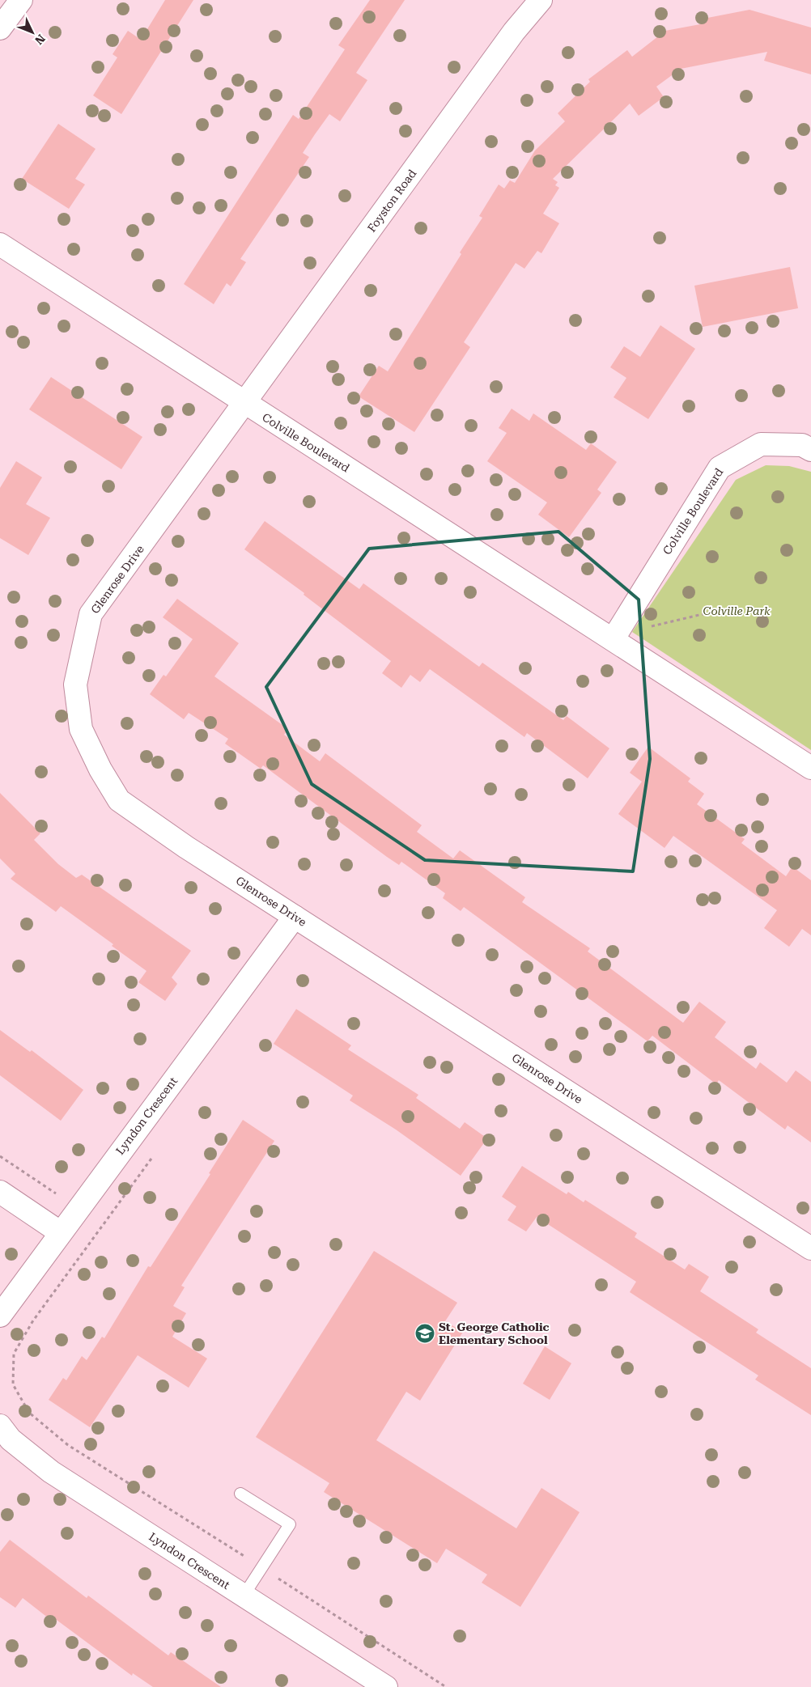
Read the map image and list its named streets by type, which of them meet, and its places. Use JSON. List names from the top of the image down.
{
  "streets": {
    "street": [
      "Foyston Road",
      "Colville Boulevard",
      "Glenrose Drive",
      "Lyndon Crescent"
    ]
  },
  "crossings": [
    ["Foyston Road", "Colville Boulevard"],
    ["Foyston Road", "Glenrose Drive"],
    ["Colville Boulevard", "Glenrose Drive"],
    ["Glenrose Drive", "Lyndon Crescent"]
  ],
  "parks": ["Colville Park"],
  "places": {
    "school or university": ["St. George Catholic Elementary School"]
  },
  "north": "bottom right"
}
